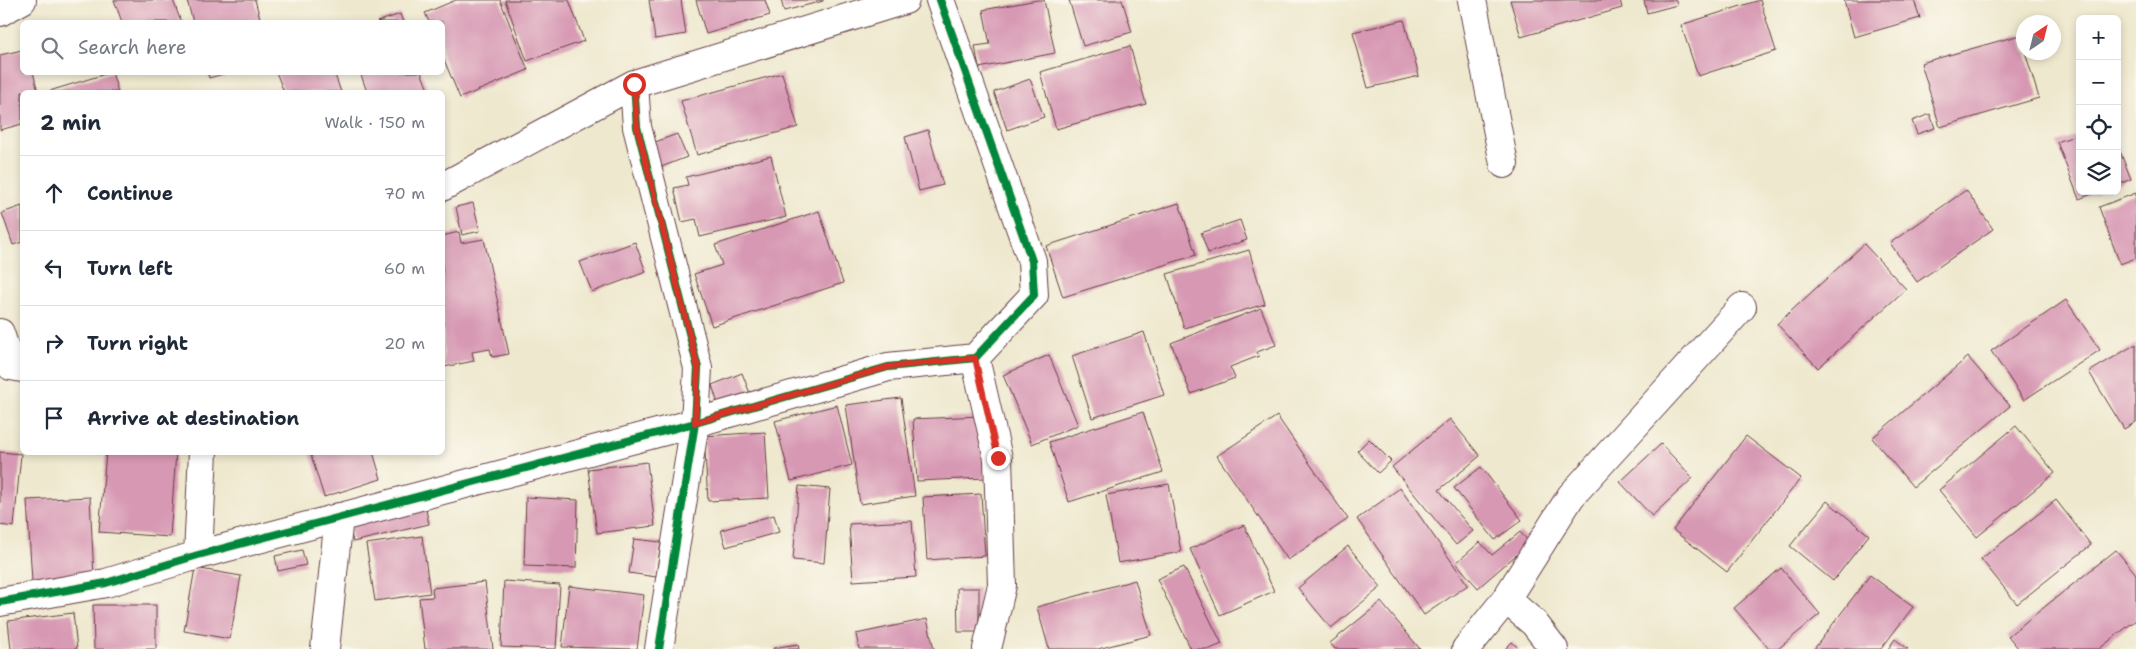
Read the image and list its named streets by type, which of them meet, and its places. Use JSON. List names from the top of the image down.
{
  "north": "top right",
  "page": {
    "map_buttons": ["+", "−"],
    "search": "Search here",
    "heading": ["2 min", "Walk · 150 m"],
    "list": [
      ["Continue", "70 m"],
      ["Turn left", "60 m"],
      ["Turn right", "20 m"],
      "Arrive at destination"
    ]
  }
}
